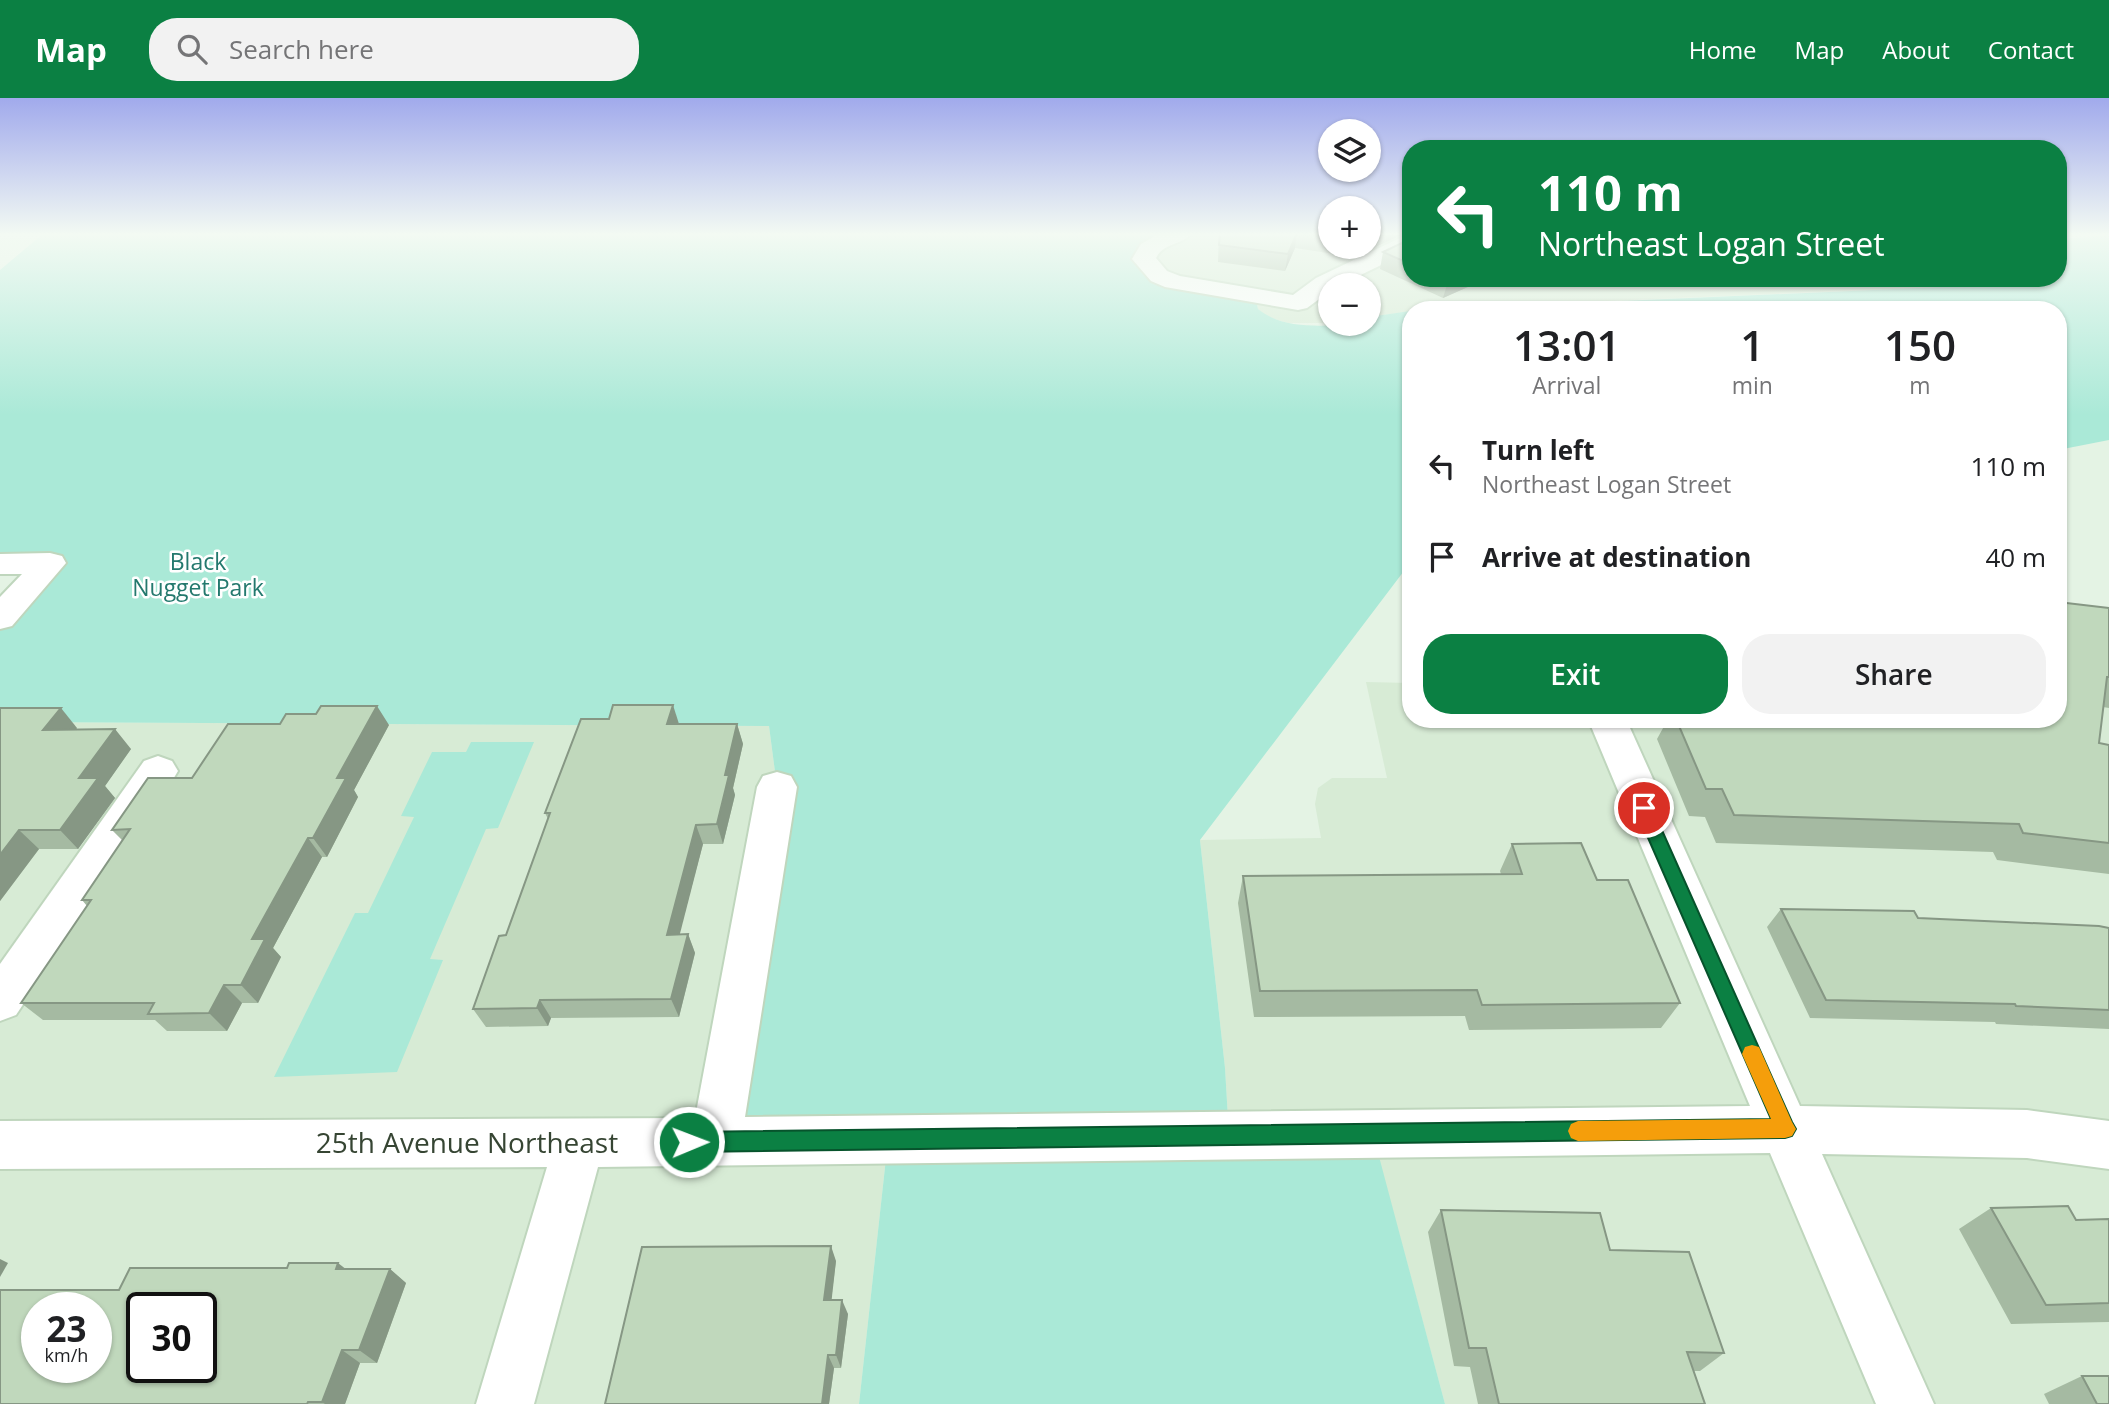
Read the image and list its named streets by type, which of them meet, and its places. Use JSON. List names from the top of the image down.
{
  "streets": {
    "street": ["25th Avenue Northeast"]
  },
  "parks": ["Black Nugget Park"],
  "page": {
    "header": "Map",
    "search": "Search here",
    "nav": [
      "Home",
      "Map",
      "About",
      "Contact"
    ],
    "map_buttons": ["+", "−"],
    "turn": ["110 m", "Northeast Logan Street"],
    "eta": [
      "13:01",
      "Arrival",
      "1",
      "min",
      "150",
      "m"
    ],
    "list": [
      {
        "name": "Turn left",
        "note": "Northeast Logan Street",
        "value": "110 m"
      },
      {
        "name": "Arrive at destination",
        "value": "40 m"
      }
    ],
    "buttons": ["Exit", "Share"],
    "speed": "23 km/h",
    "limit": "30"
  }
}
